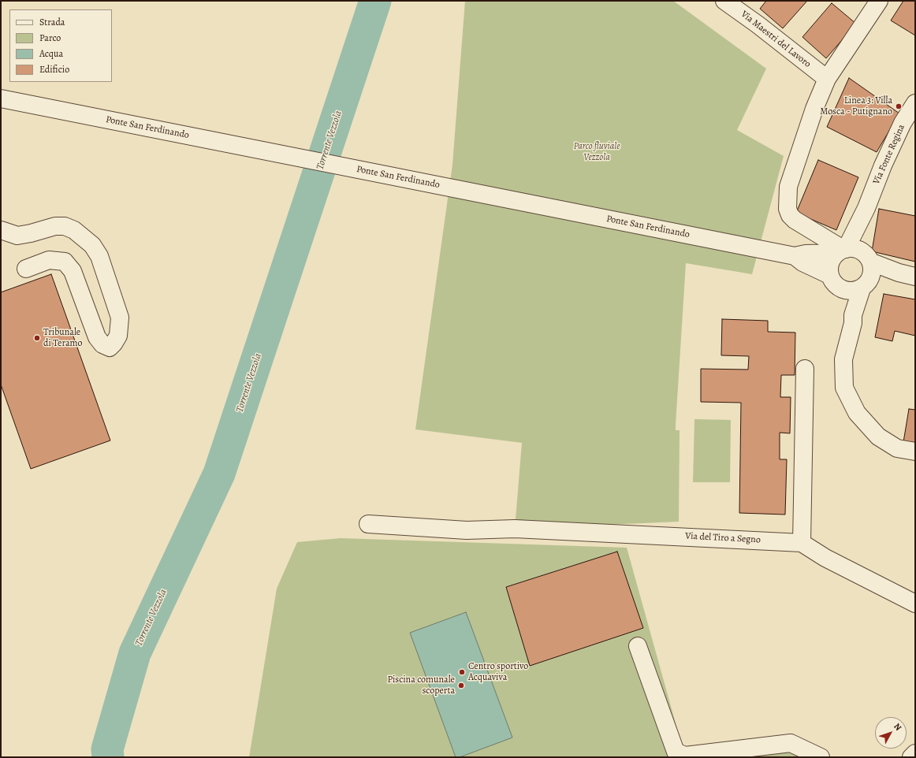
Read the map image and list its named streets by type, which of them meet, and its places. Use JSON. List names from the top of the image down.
{
  "streets": {
    "street": [
      "Via Maestri del Lavoro",
      "Ponte San Ferdinando",
      "Via Fonte Regina",
      "Via del Tiro a Segno"
    ]
  },
  "crossings": [
    ["Ponte San Ferdinando", "Via Fonte Regina"]
  ],
  "water": ["Torrente Vezzola"],
  "parks": ["Parco fluviale Vezzola"],
  "places": [
    "Linea 3: Villa Mosca - Putignano",
    "Tribunale di Teramo",
    "Centro sportivo Acquaviva",
    "Piscina comunale scoperta"
  ],
  "legend": [
    "Strada",
    "Parco",
    "Acqua",
    "Edificio"
  ],
  "north": "top right"
}
